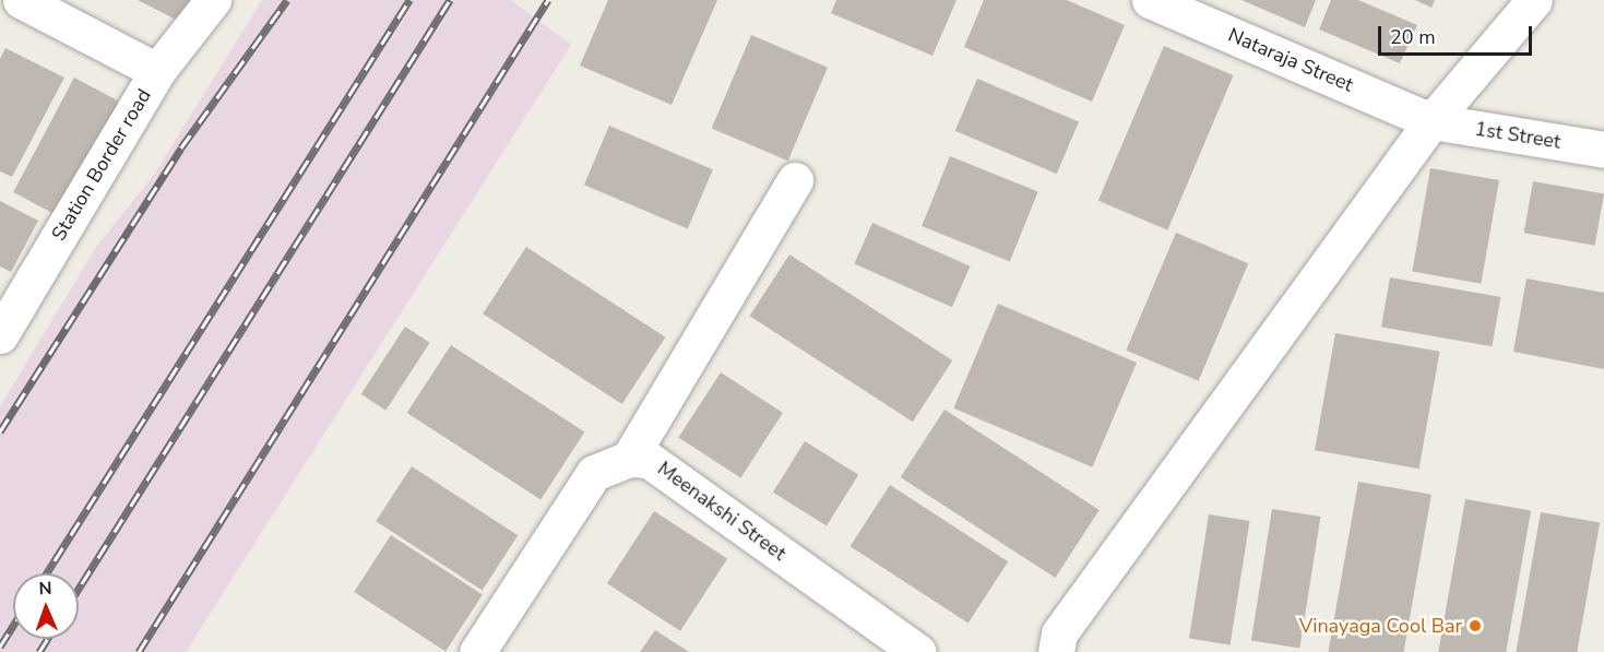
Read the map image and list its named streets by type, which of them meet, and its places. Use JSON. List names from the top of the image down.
{
  "streets": {
    "street": [
      "Nataraja Street",
      "1st Street",
      "Station Border road",
      "Meenakshi Street"
    ]
  },
  "crossings": [
    ["Nataraja Street", "1st Street"]
  ],
  "places": ["Vinayaga Cool Bar"],
  "scale_bar": "20 m",
  "north": "top"
}
